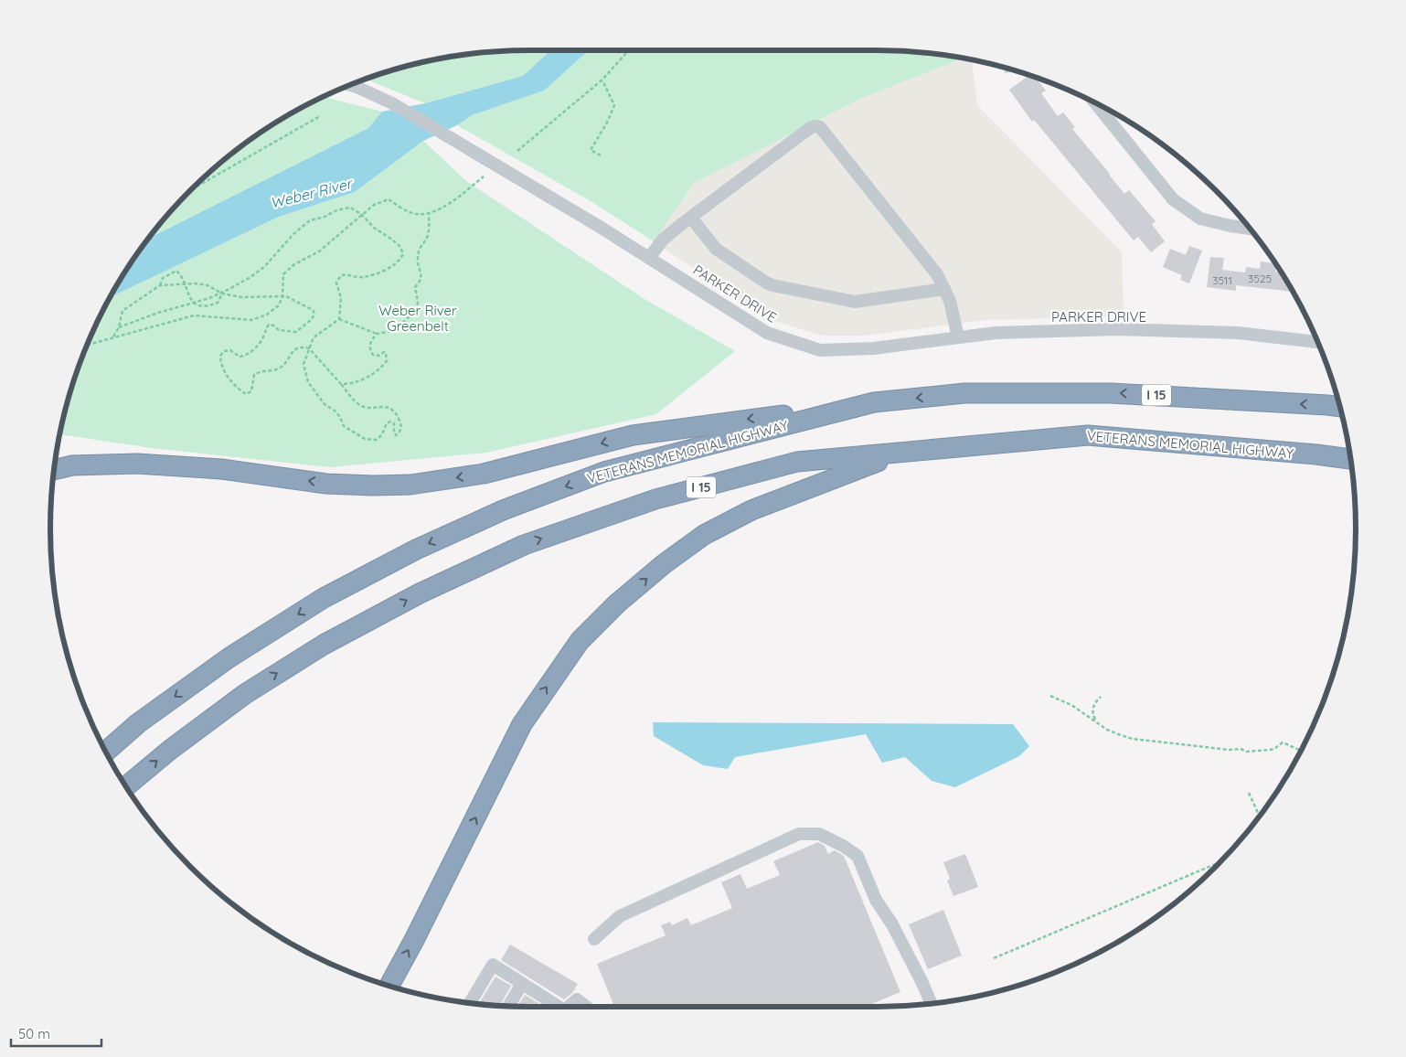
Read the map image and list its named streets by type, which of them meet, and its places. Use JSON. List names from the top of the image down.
{
  "streets": {
    "highway": ["I 15", "VETERANS MEMORIAL HIGHWAY"],
    "street": ["PARKER DRIVE"]
  },
  "water": ["Weber River"],
  "parks": ["Weber River Greenbelt"],
  "house_numbers": ["3525", "3511"],
  "scale_bar": "50 m"
}
